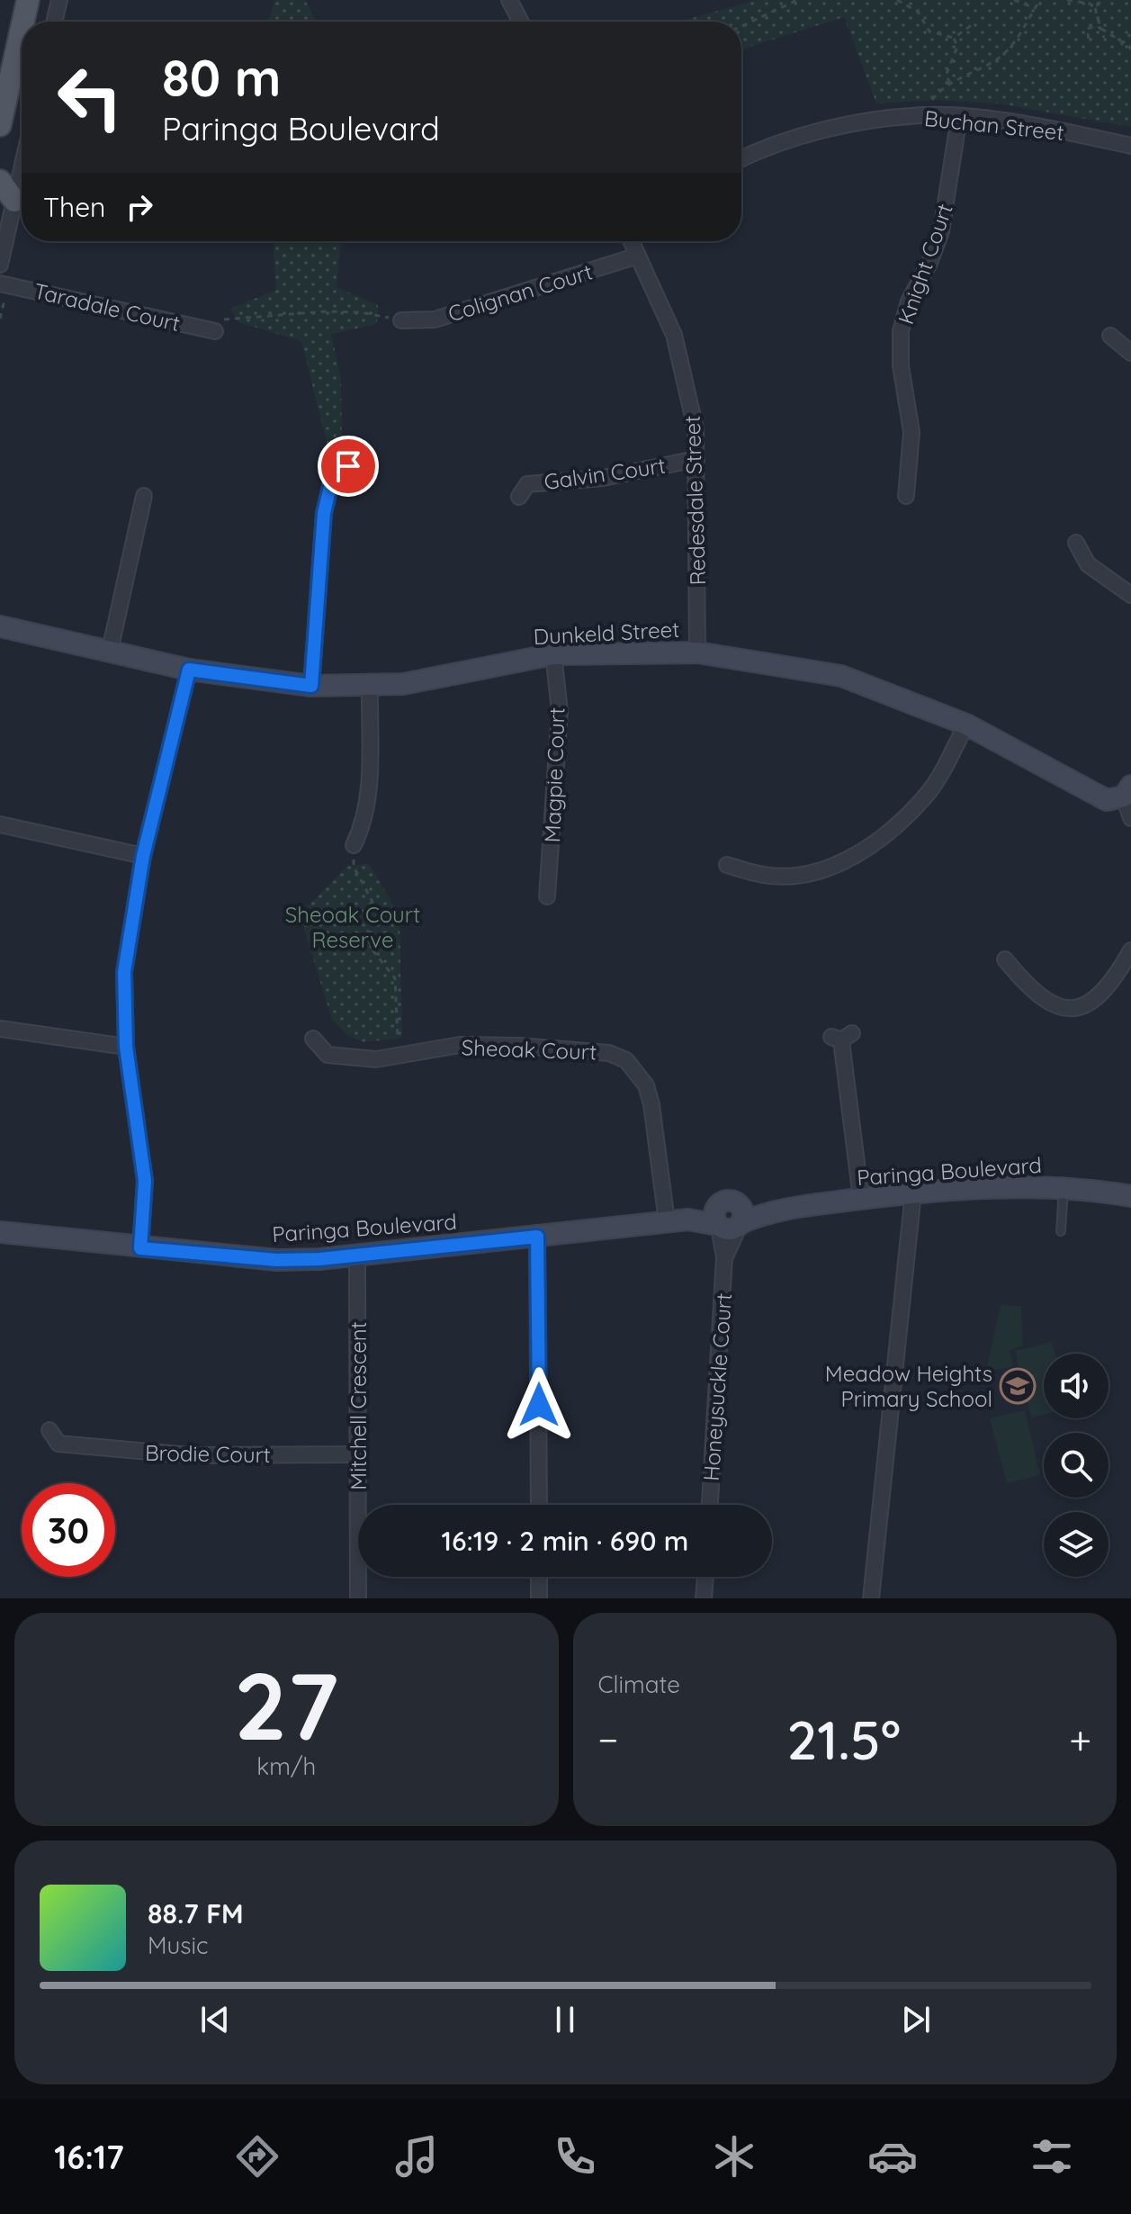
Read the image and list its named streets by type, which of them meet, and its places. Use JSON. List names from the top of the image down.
{
  "streets": {
    "street": [
      "Buchan Street",
      "Knight Court",
      "Colignan Court",
      "Taradale Court",
      "Galvin Court",
      "Redesdale Street",
      "Dunkeld Street",
      "Magpie Court",
      "Sheoak Court",
      "Paringa Boulevard",
      "Honeysuckle Court",
      "Mitchell Crescent",
      "Brodie Court"
    ]
  },
  "crossings": [
    ["Buchan Street", "Knight Court"],
    ["Colignan Court", "Redesdale Street"],
    ["Galvin Court", "Redesdale Street"],
    ["Redesdale Street", "Dunkeld Street"],
    ["Dunkeld Street", "Magpie Court"],
    ["Sheoak Court", "Paringa Boulevard"],
    ["Paringa Boulevard", "Honeysuckle Court"],
    ["Paringa Boulevard", "Mitchell Crescent"],
    ["Mitchell Crescent", "Brodie Court"]
  ],
  "parks": ["Sheoak Court Reserve"],
  "places": {
    "school or university": ["Meadow Heights Primary School"]
  },
  "page": {
    "turn": ["80 m", "Paringa Boulevard"],
    "then": "Then",
    "limit": "30",
    "trip": "16:19 · 2 min · 690 m",
    "tile": [
      ["27", "km/h"],
      "Climate"
    ],
    "heat": ["−", "21.5°", "+"],
    "song": ["88.7 FM", "Music"],
    "tabs": "16:17"
  }
}
